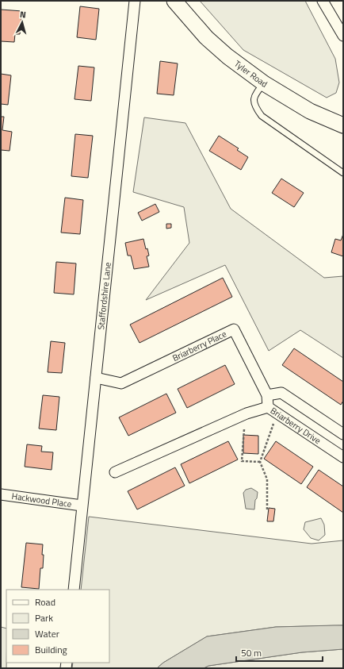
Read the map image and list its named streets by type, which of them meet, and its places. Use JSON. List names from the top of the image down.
{
  "streets": {
    "street": [
      "Tyler Road",
      "Staffordshire Lane",
      "Briarberry Place",
      "Briarberry Drive",
      "Hackwood Place"
    ]
  },
  "crossings": [
    ["Staffordshire Lane", "Briarberry Place"],
    ["Staffordshire Lane", "Hackwood Place"],
    ["Briarberry Place", "Briarberry Drive"]
  ],
  "legend": [
    "Road",
    "Park",
    "Water",
    "Building"
  ],
  "scale_bar": "50 m",
  "north": "top"
}
